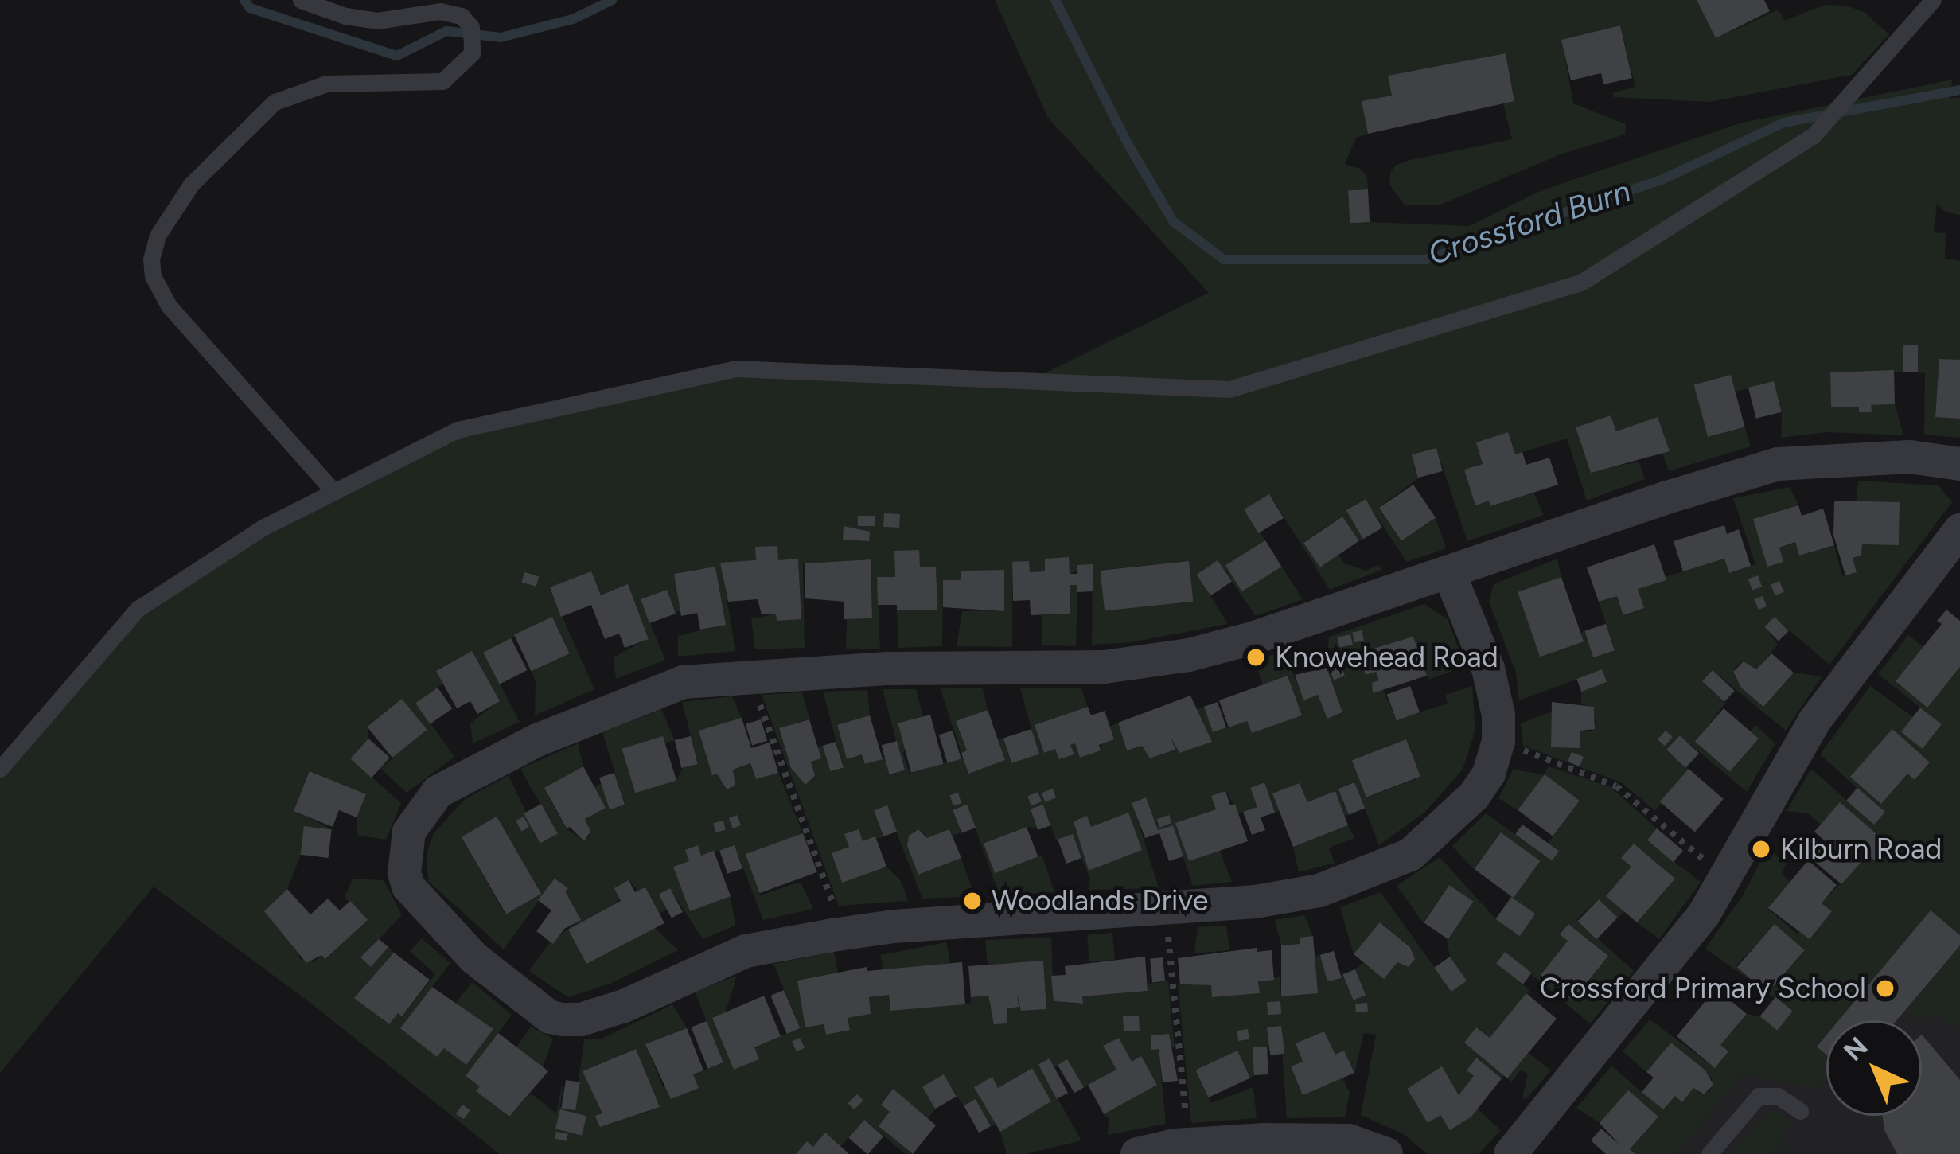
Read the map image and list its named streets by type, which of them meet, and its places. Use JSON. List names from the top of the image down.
{
  "water": ["Crossford Burn"],
  "places": [
    "Knowehead Road",
    "Kilburn Road",
    "Woodlands Drive",
    "Crossford Primary School"
  ],
  "north": "top left"
}
